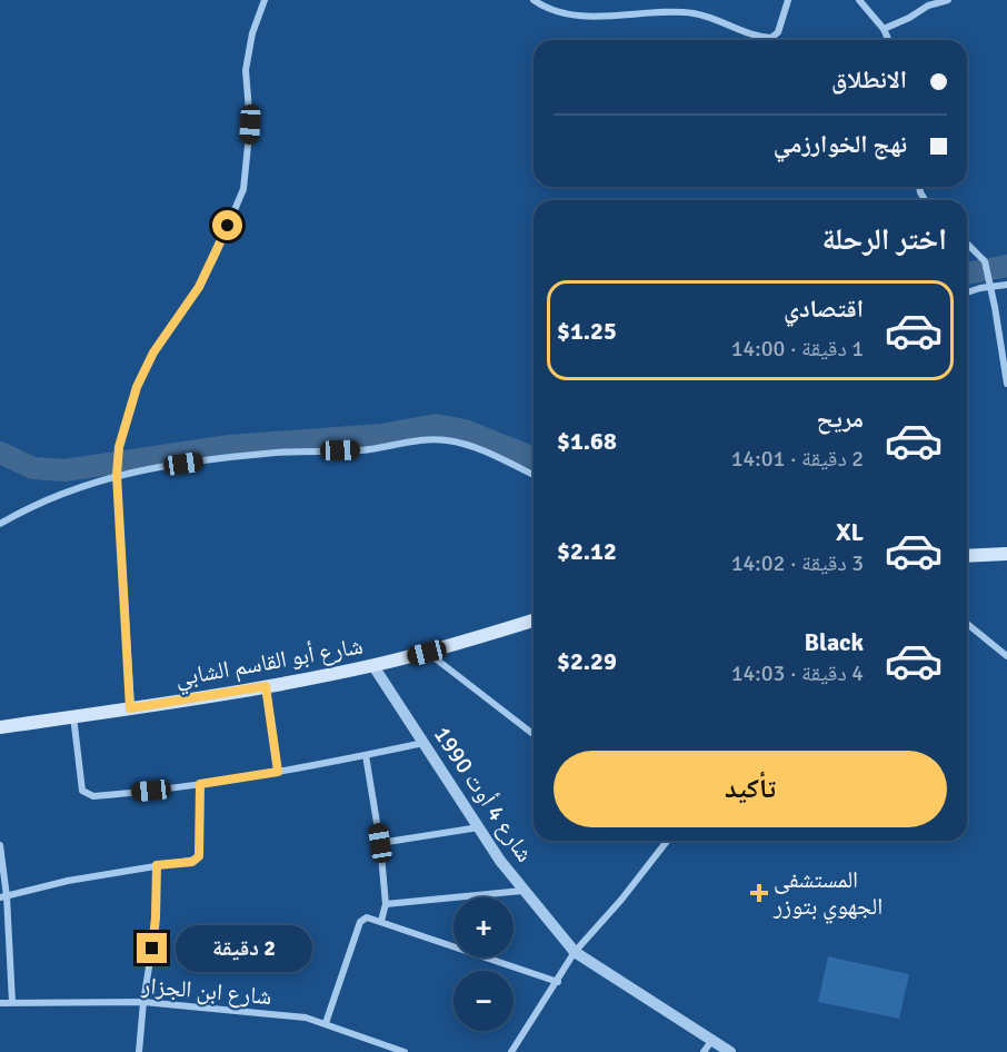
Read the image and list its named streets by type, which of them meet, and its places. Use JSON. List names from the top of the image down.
{
  "streets": {
    "main road": ["شارع أبو القاسم الشابي"],
    "street": ["شارع 4 أوت 1990", "شارع ابن الجزار"]
  },
  "crossings": [
    ["شارع أبو القاسم الشابي", "شارع 4 أوت 1990"]
  ],
  "places": {
    "health": ["المستشفى الجهوي بتوزر"]
  },
  "page": {
    "banner": ["الانطلاق", "نهج الخوارزمي"],
    "heading": "اختر الرحلة",
    "list": [
      {
        "name": "اقتصادي",
        "note": "1 دقيقة · 14:00",
        "value": "$1.25"
      },
      {
        "name": "مريح",
        "note": "2 دقيقة · 14:01",
        "value": "$1.68"
      },
      {
        "name": "XL",
        "note": "3 دقيقة · 14:02",
        "value": "$2.12"
      },
      {
        "name": "Black",
        "note": "4 دقيقة · 14:03",
        "value": "$2.29"
      }
    ],
    "buttons": "تأكيد",
    "map_buttons": ["+", "−"],
    "bubble": "2 دقيقة"
  }
}
